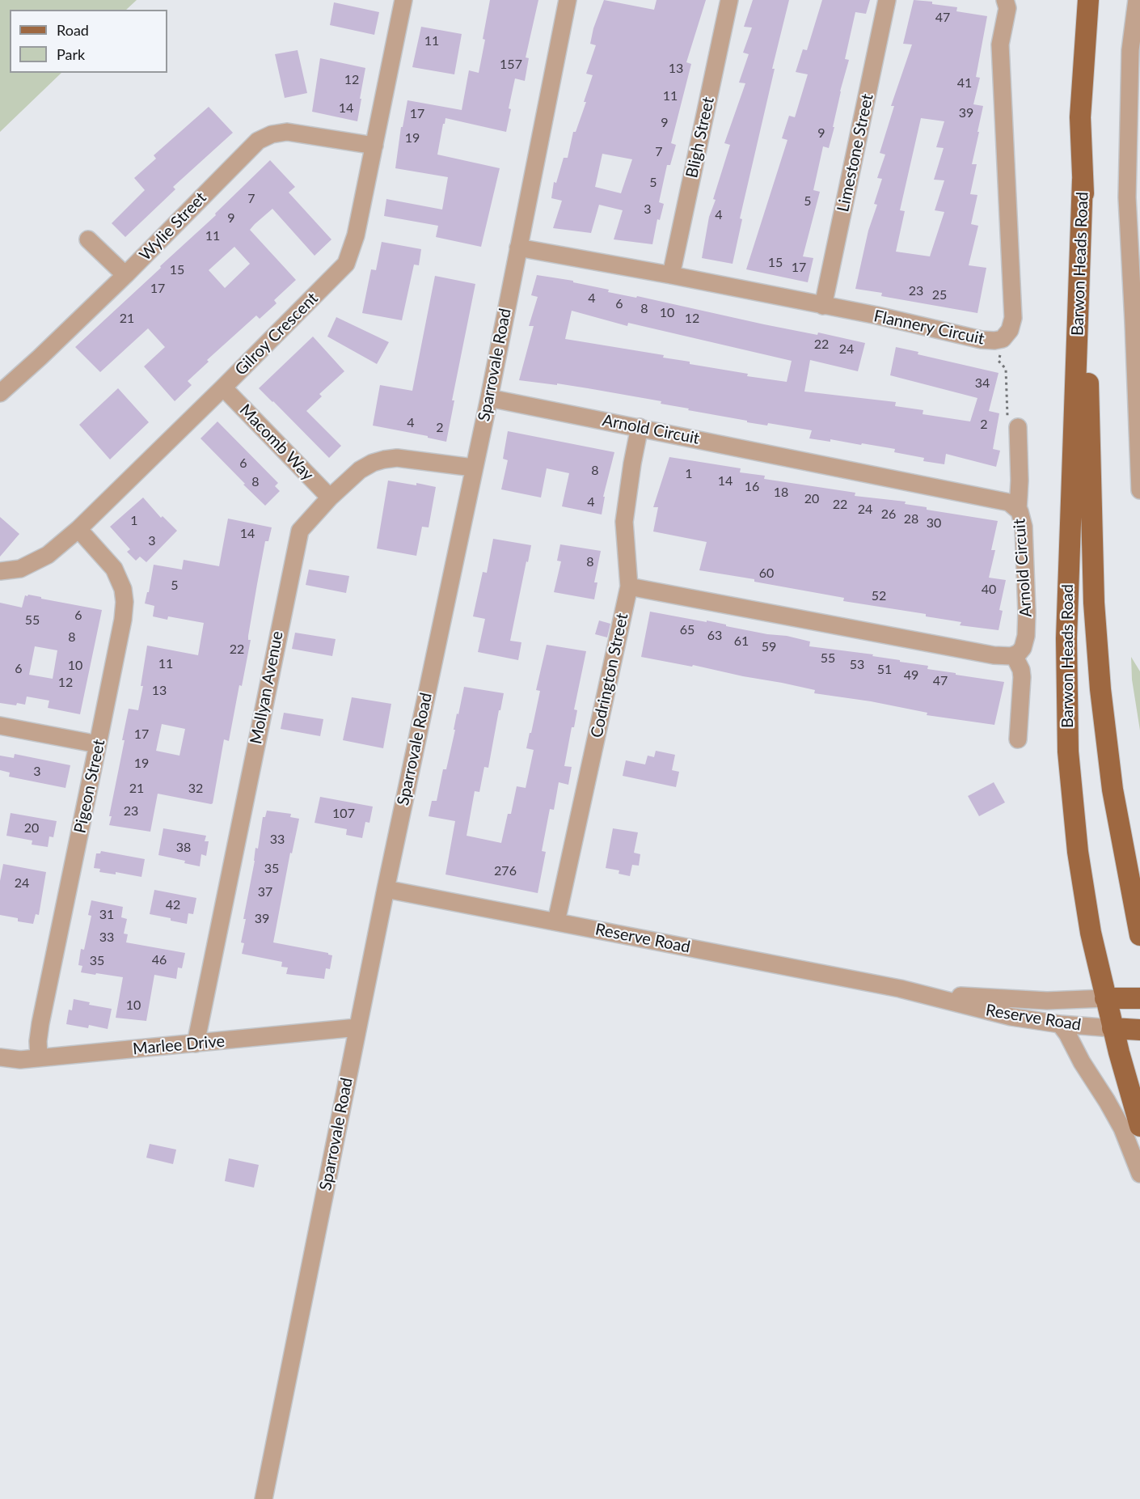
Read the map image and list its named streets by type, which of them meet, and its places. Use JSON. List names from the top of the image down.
{
  "streets": {
    "main road": ["Barwon Heads Road", "Reserve Road"],
    "street": [
      "Bligh Street",
      "Limestone Street",
      "Wylie Street",
      "Flannery Circuit",
      "Gilroy Crescent",
      "Sparrovale Road",
      "Arnold Circuit",
      "Macomb Way",
      "Codrington Street",
      "Mollyan Avenue",
      "Pigeon Street",
      "Marlee Drive"
    ]
  },
  "crossings": [
    ["Bligh Street", "Flannery Circuit"],
    ["Limestone Street", "Flannery Circuit"],
    ["Wylie Street", "Gilroy Crescent"],
    ["Barwon Heads Road", "Reserve Road"],
    ["Flannery Circuit", "Sparrovale Road"],
    ["Gilroy Crescent", "Macomb Way"],
    ["Gilroy Crescent", "Pigeon Street"],
    ["Sparrovale Road", "Arnold Circuit"],
    ["Sparrovale Road", "Mollyan Avenue"],
    ["Sparrovale Road", "Reserve Road"],
    ["Sparrovale Road", "Marlee Drive"],
    ["Arnold Circuit", "Codrington Street"],
    ["Macomb Way", "Mollyan Avenue"],
    ["Codrington Street", "Reserve Road"],
    ["Mollyan Avenue", "Marlee Drive"],
    ["Pigeon Street", "Marlee Drive"]
  ],
  "house_numbers": [
    "47",
    "11",
    "157",
    "13",
    "12",
    "41",
    "11",
    "14",
    "39",
    "17",
    "9",
    "9",
    "19",
    "7",
    "5",
    "7",
    "5",
    "3",
    "4",
    "9",
    "11",
    "15",
    "17",
    "15",
    "17",
    "23",
    "25",
    "4",
    "6",
    "8",
    "10",
    "21",
    "12",
    "22",
    "24",
    "34",
    "4",
    "2",
    "2",
    "6",
    "8",
    "1",
    "14",
    "8",
    "16",
    "18",
    "20",
    "4",
    "22",
    "24",
    "26",
    "28",
    "1",
    "30",
    "14",
    "3",
    "8",
    "60",
    "5",
    "40",
    "52",
    "6",
    "55",
    "65",
    "63",
    "8",
    "61",
    "59",
    "22",
    "55",
    "11",
    "53",
    "10",
    "6",
    "51",
    "49",
    "47",
    "12",
    "13",
    "17",
    "19",
    "3",
    "21",
    "32",
    "23",
    "107",
    "20",
    "33",
    "38",
    "35",
    "276",
    "24",
    "37",
    "42",
    "31",
    "39",
    "33",
    "46",
    "35",
    "10"
  ],
  "legend": ["Road", "Park"]
}
